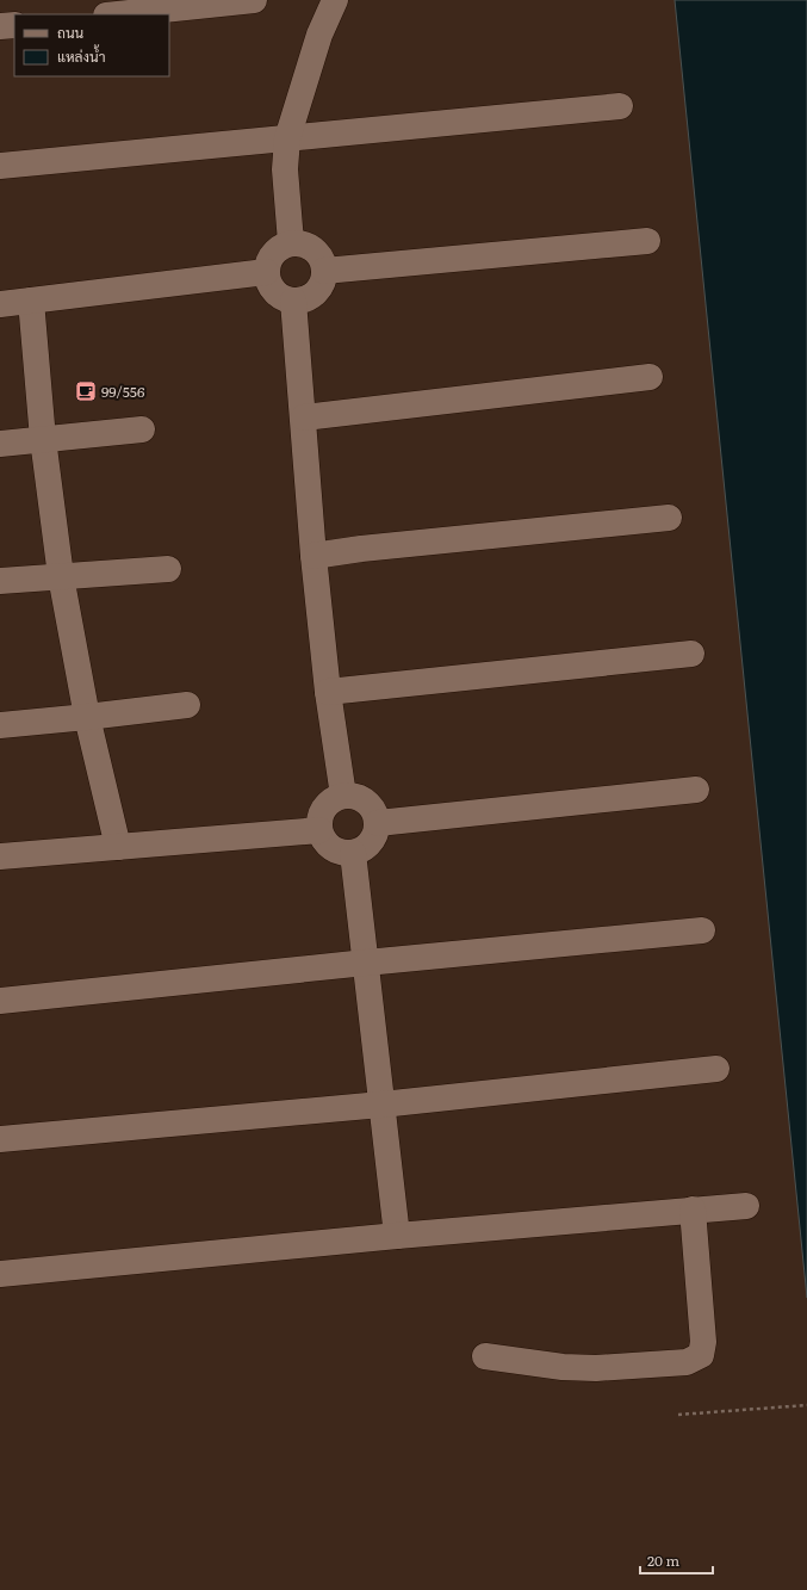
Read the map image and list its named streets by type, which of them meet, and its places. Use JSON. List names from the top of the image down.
{
  "places": {
    "cafe": ["99/556"]
  },
  "legend": ["ถนน", "แหล่งน้ำ"],
  "scale_bar": "20 m"
}
